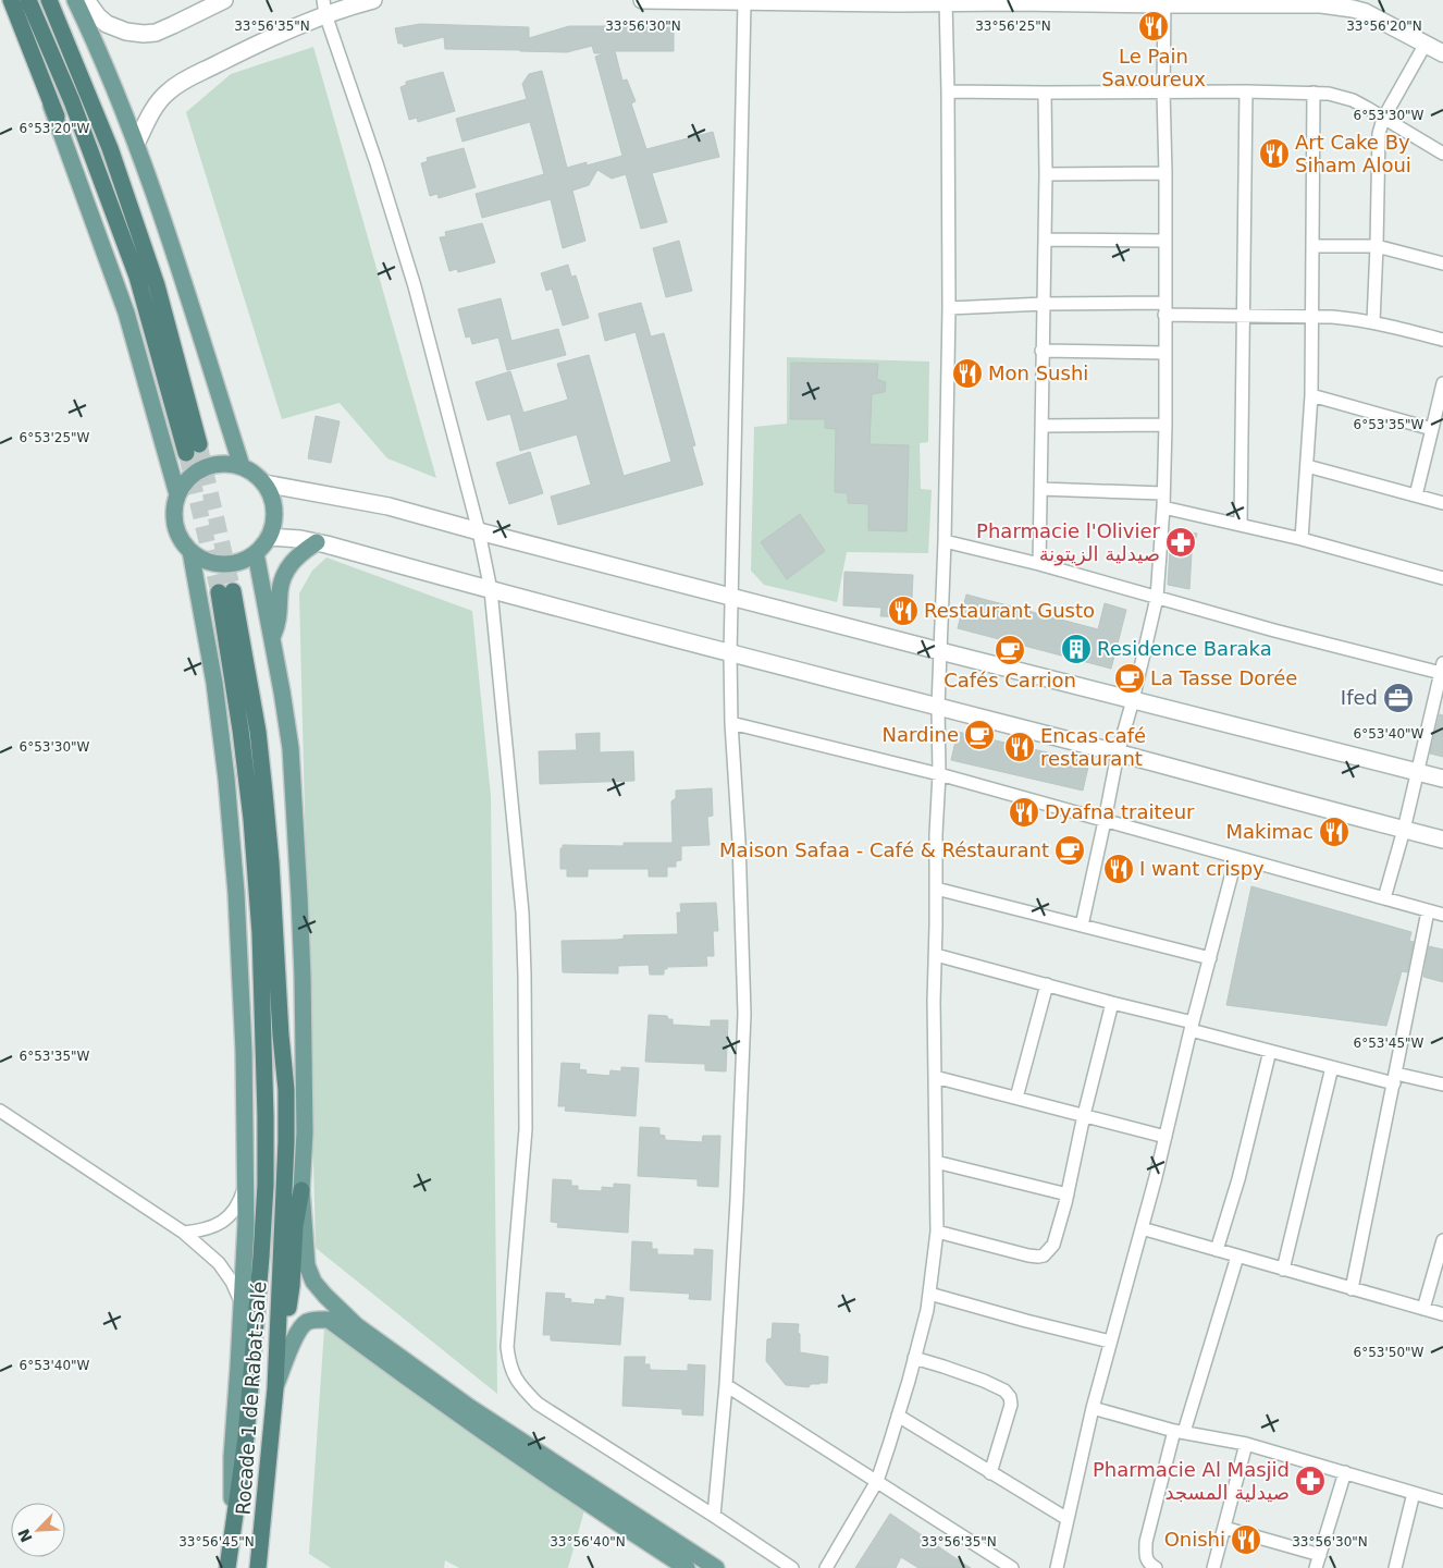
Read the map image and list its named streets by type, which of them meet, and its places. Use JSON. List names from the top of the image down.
{
  "streets": {
    "highway": ["Rocade 1 de Rabat-Salé"]
  },
  "places": {
    "restaurant": [
      "Le Pain Savoureux",
      "Art Cake By Siham Aloui",
      "Mon Sushi",
      "Restaurant Gusto",
      "Encas café restaurant",
      "Dyafna traiteur",
      "Makimac",
      "I want crispy",
      "Onishi"
    ],
    "pharmacy": ["Pharmacie l'Olivier صيدلية الزيتونة", "Pharmacie Al Masjid صيدلية المسجد"],
    "building": ["Residence Baraka"],
    "cafe": [
      "Cafés Carrion",
      "La Tasse Dorée",
      "Nardine",
      "Maison Safaa - Café & Réstaurant"
    ],
    "office": ["Ifed"]
  },
  "north": "bottom left",
  "coordinates": [
    "33°56'25\"N",
    "33°56'35\"N",
    "33°56'30\"N",
    "33°56'20\"N",
    "6°53'30\"W",
    "6°53'20\"W",
    "6°53'35\"W",
    "6°53'25\"W",
    "6°53'40\"W",
    "6°53'45\"W",
    "6°53'50\"W",
    "33°56'45\"N",
    "33°56'40\"N"
  ]
}
